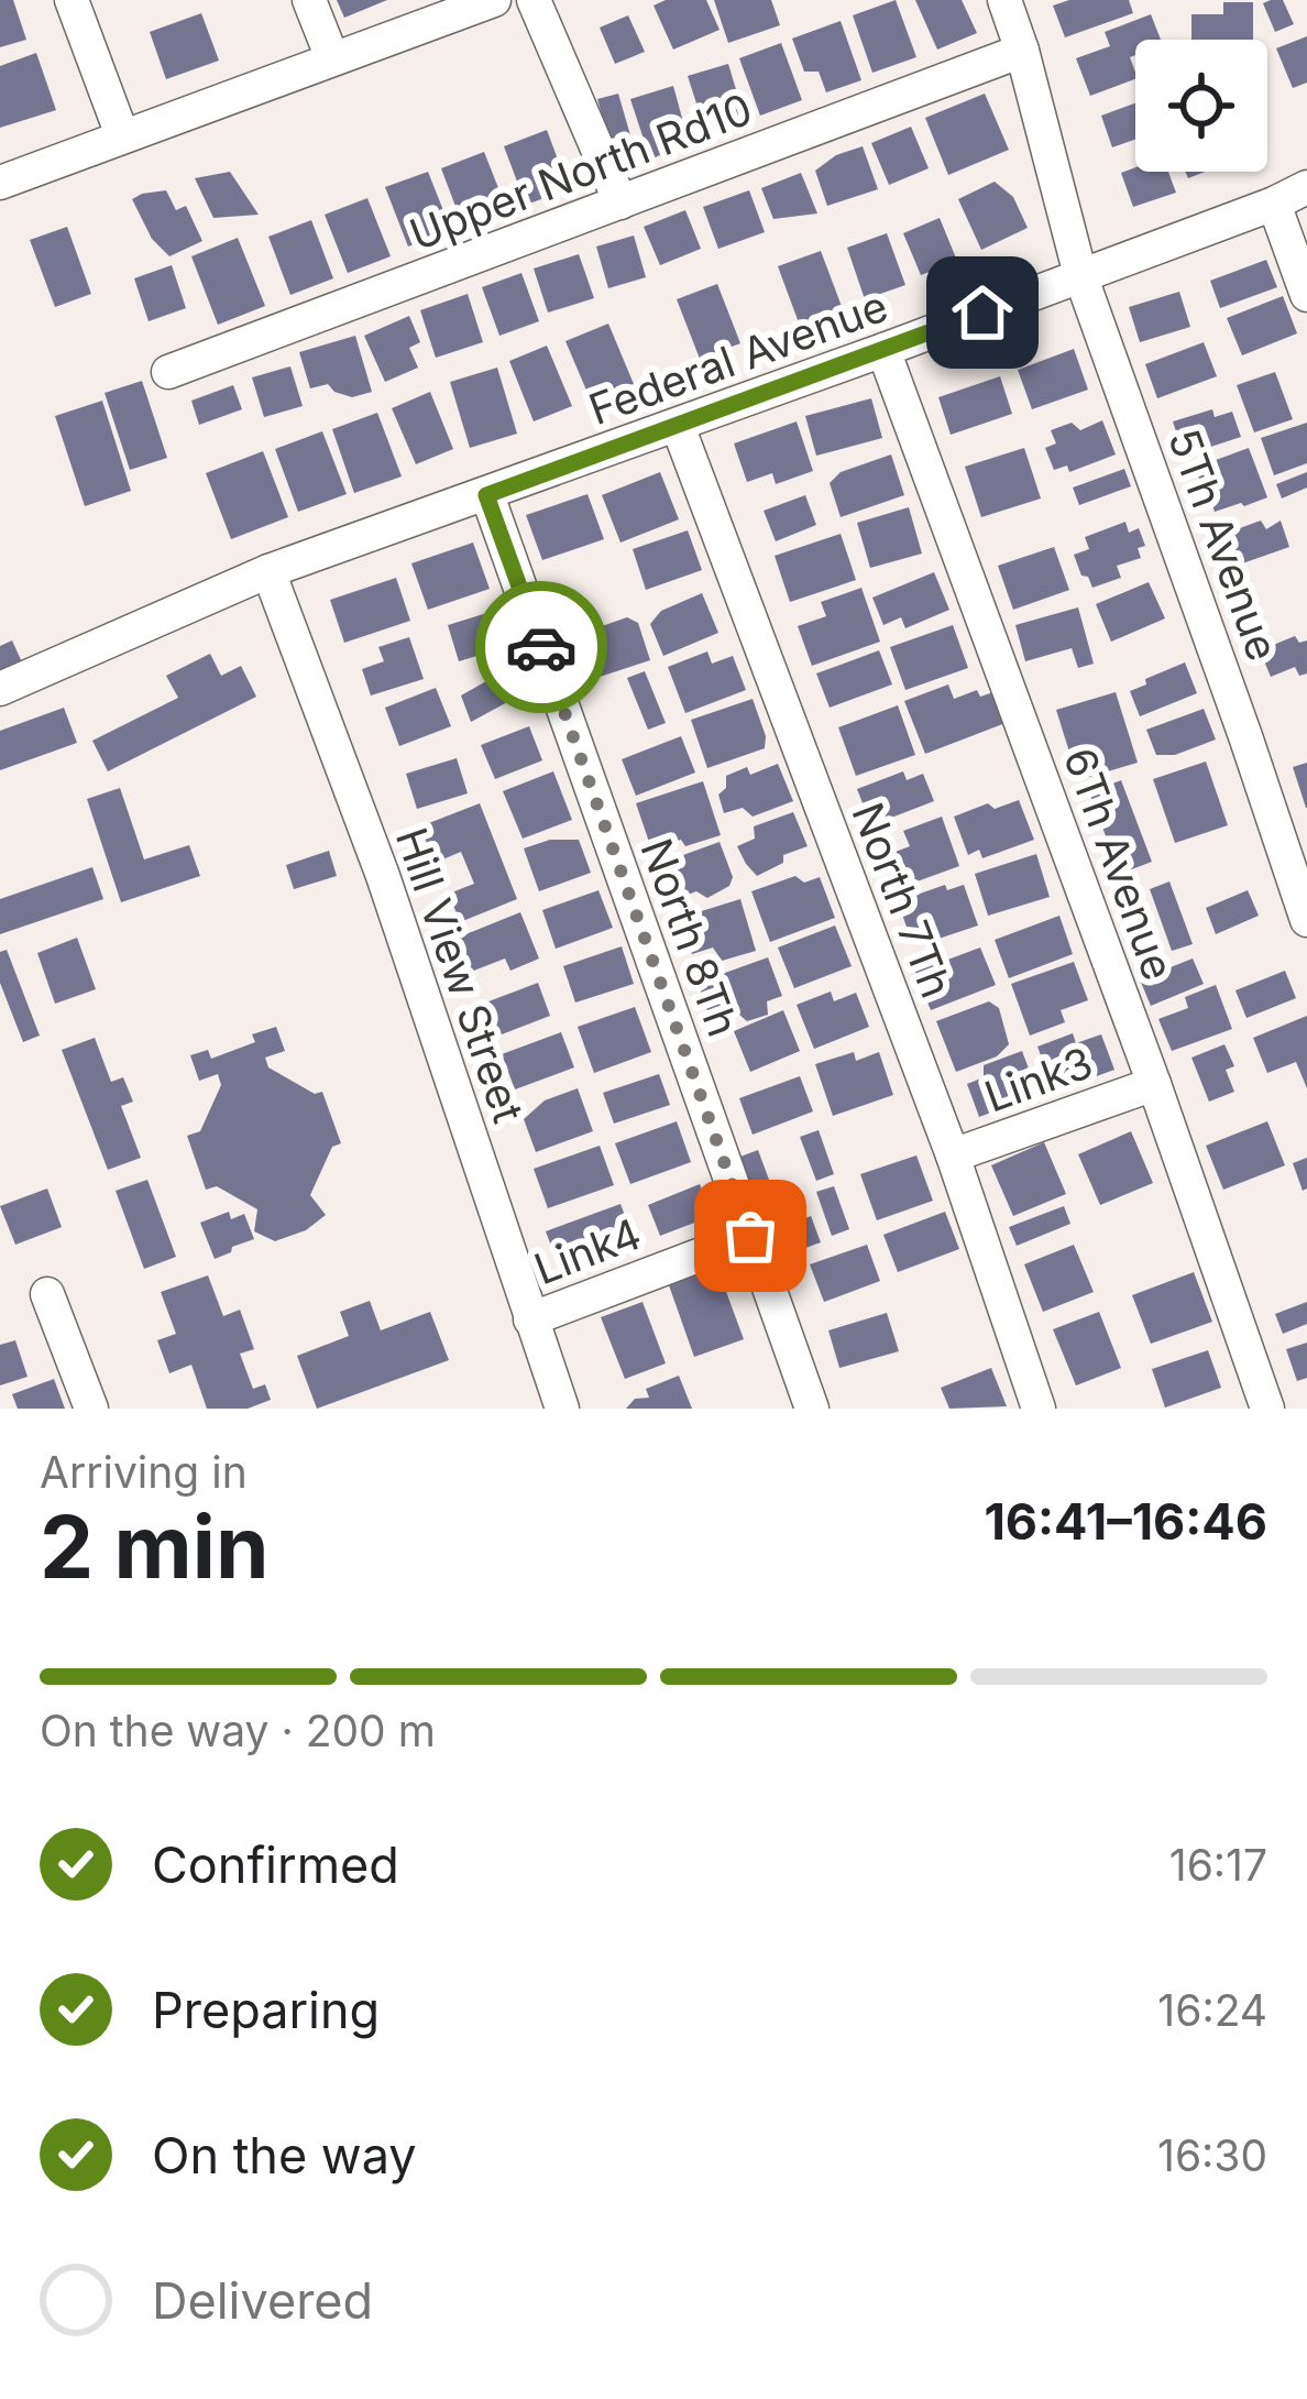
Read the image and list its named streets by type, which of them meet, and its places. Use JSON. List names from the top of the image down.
{
  "streets": {
    "street": [
      "Upper North Rd10",
      "Federal Avenue",
      "5Th Avenue",
      "6Th Avenue",
      "North 7Th",
      "North 8Th",
      "Hill View Street",
      "Link3",
      "Link4"
    ]
  },
  "crossings": [
    ["Upper North Rd10", "5Th Avenue"],
    ["Federal Avenue", "5Th Avenue"],
    ["Federal Avenue", "6Th Avenue"],
    ["Federal Avenue", "North 7Th"],
    ["Federal Avenue", "North 8Th"],
    ["Federal Avenue", "Hill View Street"],
    ["6Th Avenue", "Link3"],
    ["North 7Th", "Link3"],
    ["North 8Th", "Link4"],
    ["Hill View Street", "Link4"]
  ],
  "page": {
    "heading": ["2 min", "Arriving in", "16:41–16:46"],
    "bar": "On the way · 200 m",
    "list": [
      ["Confirmed", "16:17"],
      ["Preparing", "16:24"],
      ["On the way", "16:30"],
      "Delivered"
    ]
  }
}
